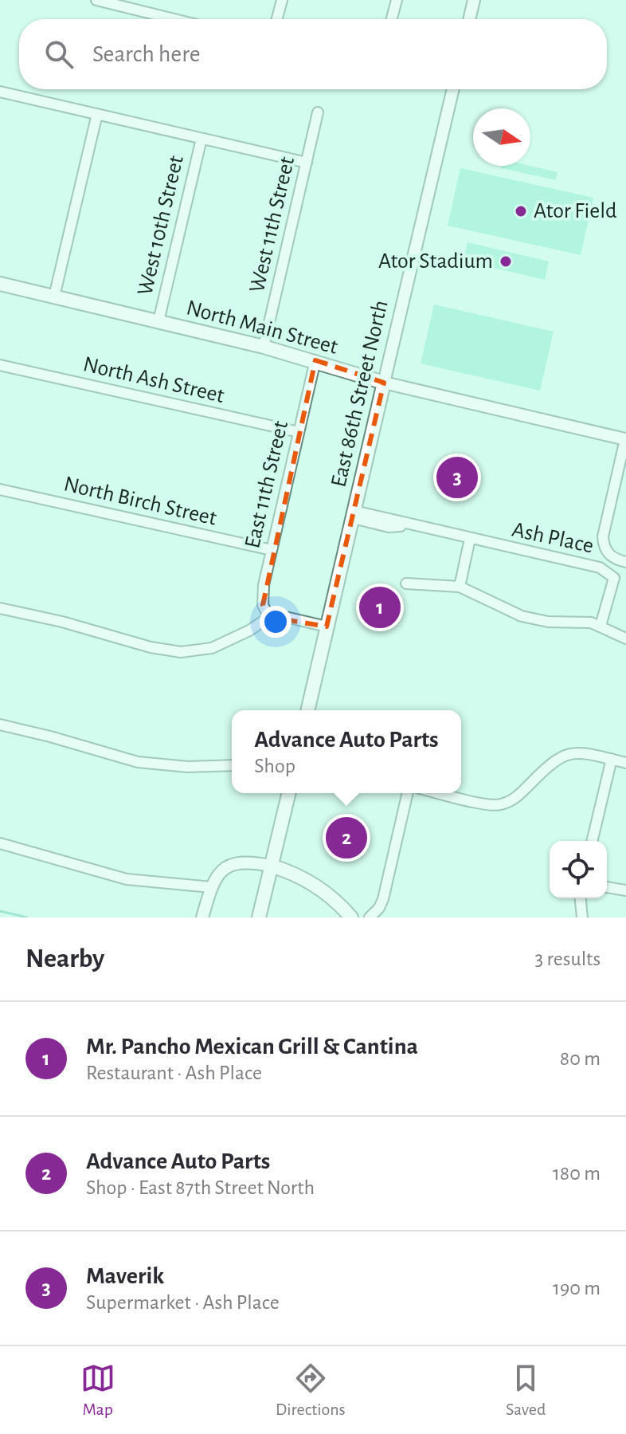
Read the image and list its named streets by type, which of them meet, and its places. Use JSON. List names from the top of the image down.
{
  "streets": {
    "main road": ["North Main Street", "East 86th Street North"],
    "street": [
      "West 11th Street",
      "West 10th Street",
      "North Ash Street",
      "East 11th Street",
      "North Birch Street",
      "Ash Place"
    ]
  },
  "crossings": [
    ["West 11th Street", "North Main Street"],
    ["West 10th Street", "North Main Street"],
    ["North Main Street", "East 86th Street North"],
    ["North Main Street", "East 11th Street"],
    ["North Ash Street", "East 11th Street"],
    ["East 86th Street North", "Ash Place"],
    ["East 11th Street", "North Birch Street"]
  ],
  "places": ["Ator Field", "Ator Stadium"],
  "north": "right",
  "page": {
    "search": "Search here",
    "pins": ["3", "1", "2"],
    "popup": ["Advance Auto Parts", "Shop"],
    "heading": ["Nearby", "3 results"],
    "list": [
      {
        "mark": "1",
        "name": "Mr. Pancho Mexican Grill & Cantina",
        "note": "Restaurant · Ash Place",
        "value": "80 m"
      },
      {
        "mark": "2",
        "name": "Advance Auto Parts",
        "note": "Shop · East 87th Street North",
        "value": "180 m"
      },
      {
        "mark": "3",
        "name": "Maverik",
        "note": "Supermarket · Ash Place",
        "value": "190 m"
      }
    ],
    "nav": ["Map", "Directions", "Saved"]
  }
}
